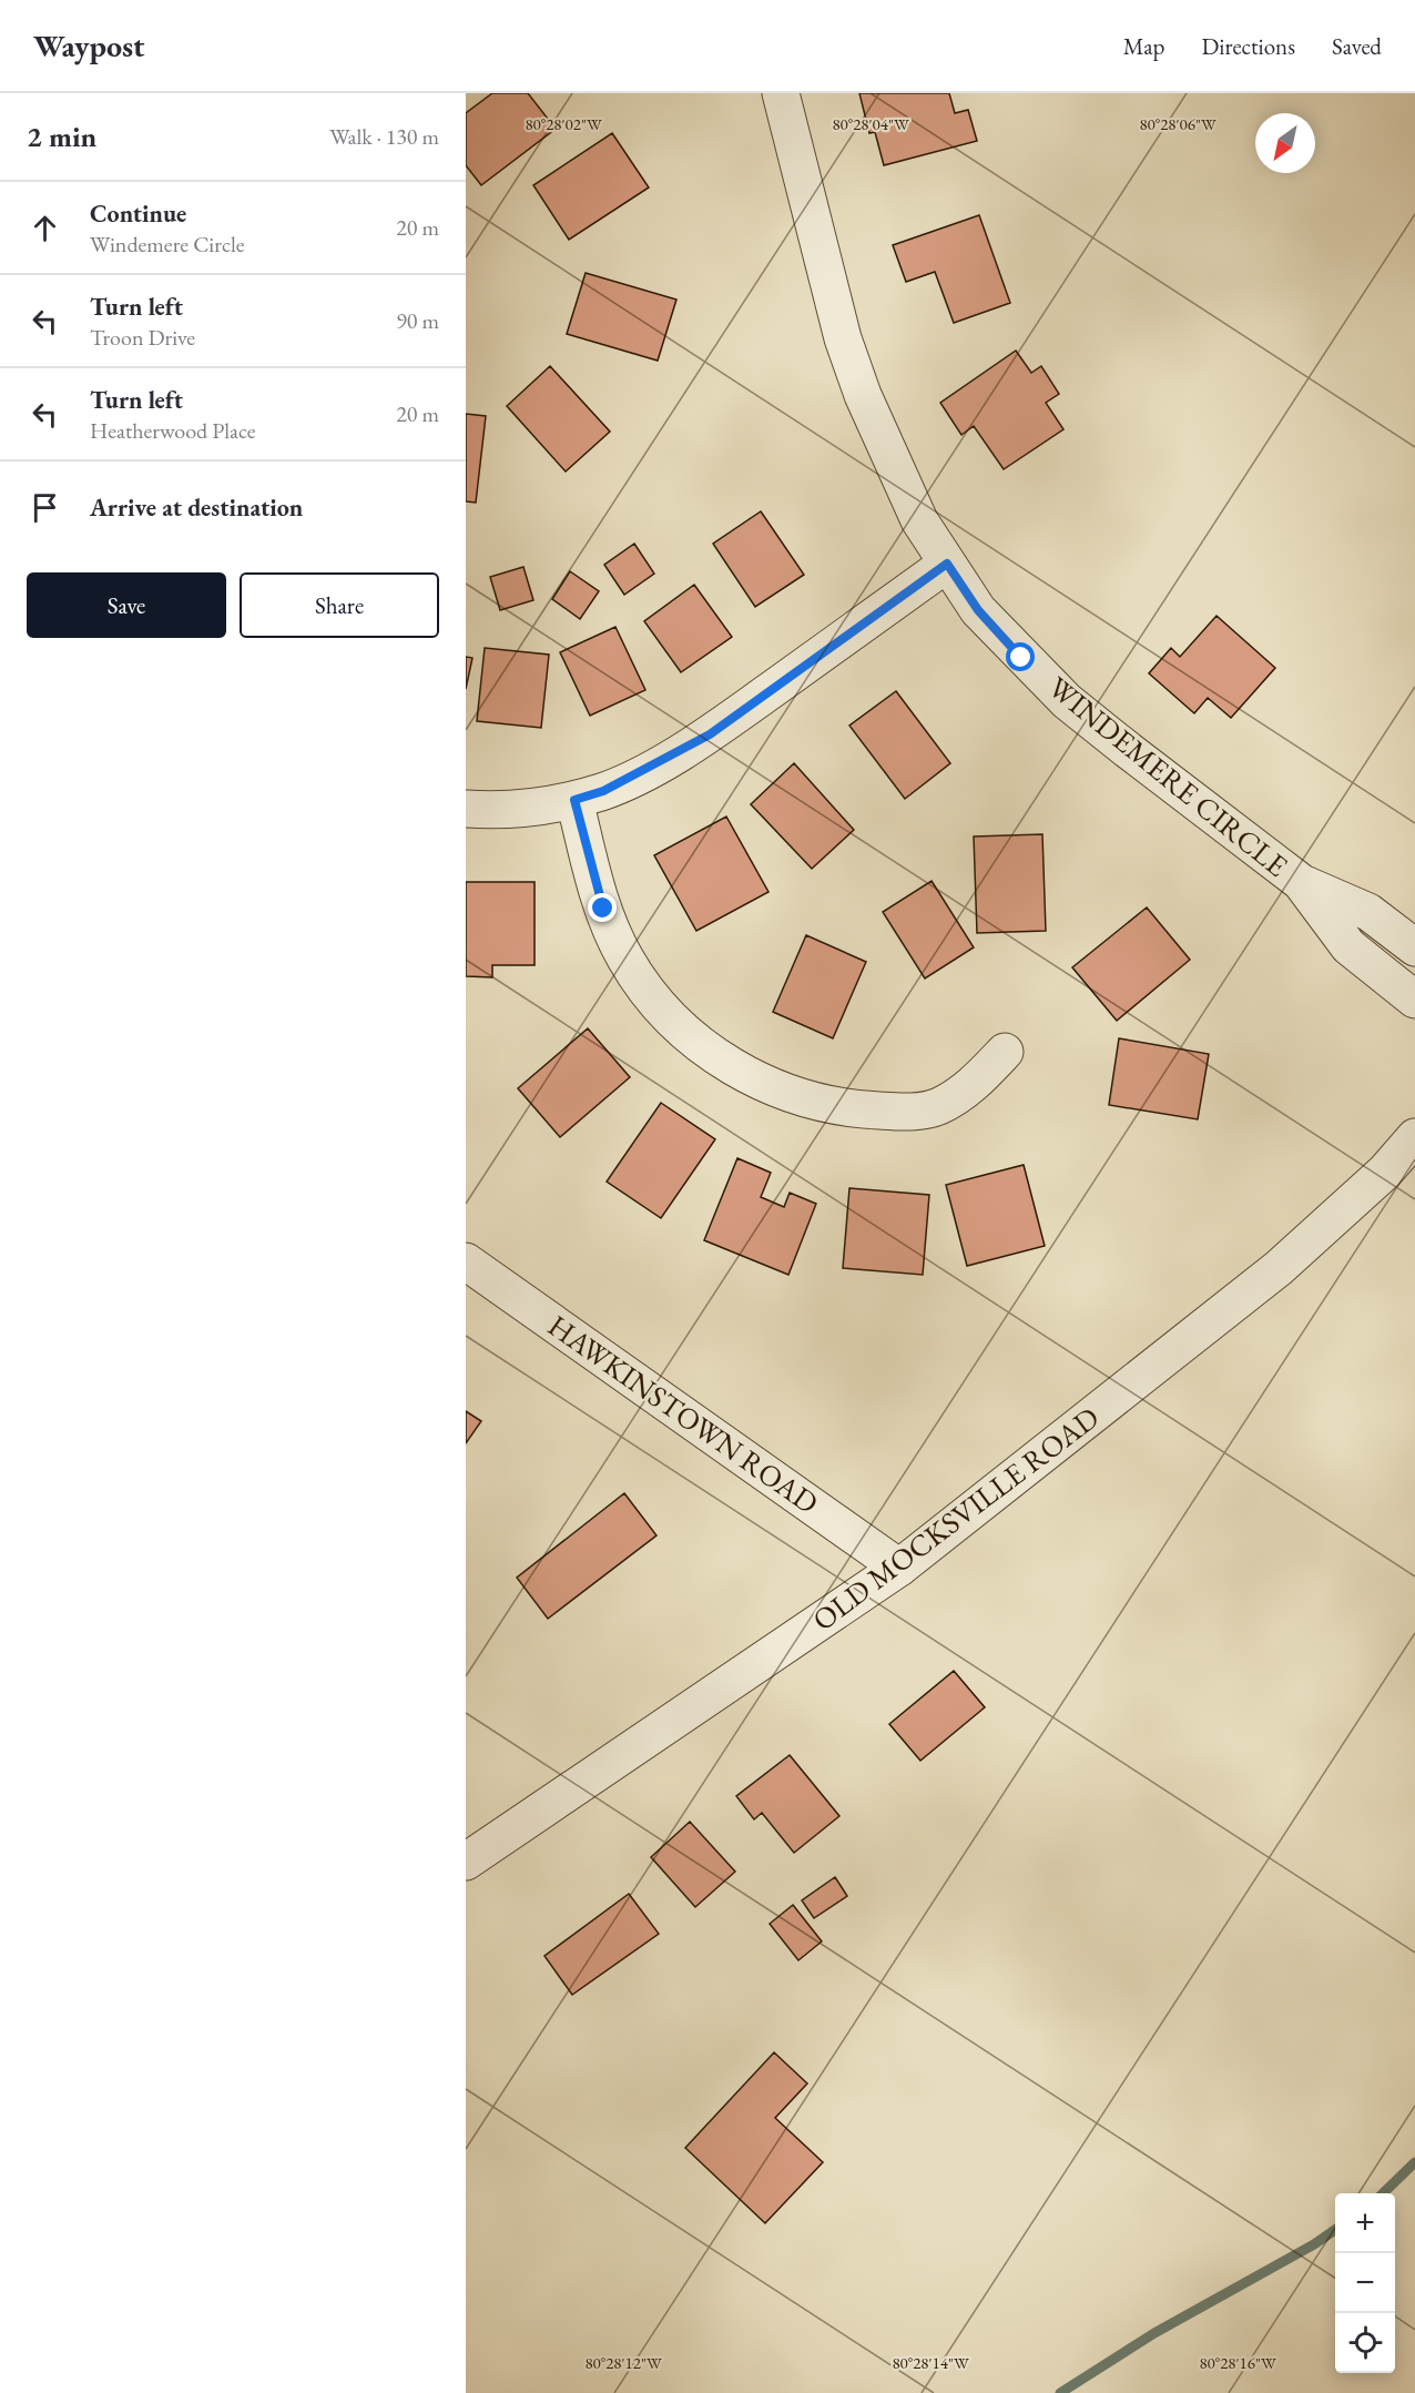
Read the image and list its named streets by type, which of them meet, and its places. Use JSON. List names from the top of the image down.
{
  "streets": {
    "street": ["WINDEMERE CIRCLE", "HAWKINSTOWN ROAD", "OLD MOCKSVILLE ROAD"]
  },
  "crossings": [
    ["HAWKINSTOWN ROAD", "OLD MOCKSVILLE ROAD"]
  ],
  "north": "bottom left",
  "page": {
    "header": "Waypost",
    "nav": ["Map", "Directions", "Saved"],
    "heading": ["2 min", "Walk · 130 m"],
    "list": [
      ["Continue", "Windemere Circle", "20 m"],
      ["Turn left", "Troon Drive", "90 m"],
      ["Turn left", "Heatherwood Place", "20 m"],
      "Arrive at destination"
    ],
    "buttons": ["Save", "Share"],
    "map_buttons": ["+", "−"]
  },
  "coordinates": [
    "80°28'02\"W",
    "80°28'04\"W",
    "80°28'06\"W",
    "80°28'12\"W",
    "80°28'14\"W",
    "80°28'16\"W"
  ]
}
